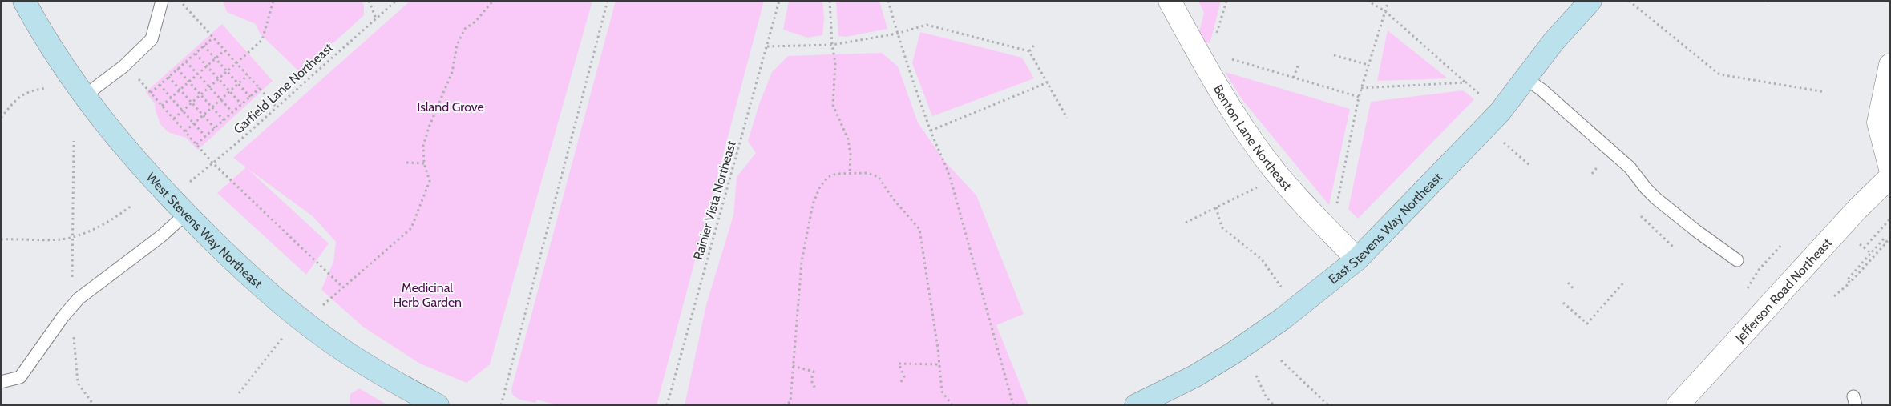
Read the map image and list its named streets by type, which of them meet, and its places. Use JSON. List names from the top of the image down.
{
  "streets": {
    "street": [
      "Benton Lane Northeast",
      "East Stevens Way Northeast",
      "West Stevens Way Northeast",
      "Jefferson Road Northeast"
    ],
    "path": ["Garfield Lane Northeast", "Rainier Vista Northeast"]
  },
  "crossings": [
    ["Benton Lane Northeast", "East Stevens Way Northeast"]
  ],
  "parks": ["Island Grove", "Medicinal Herb Garden"]
}
